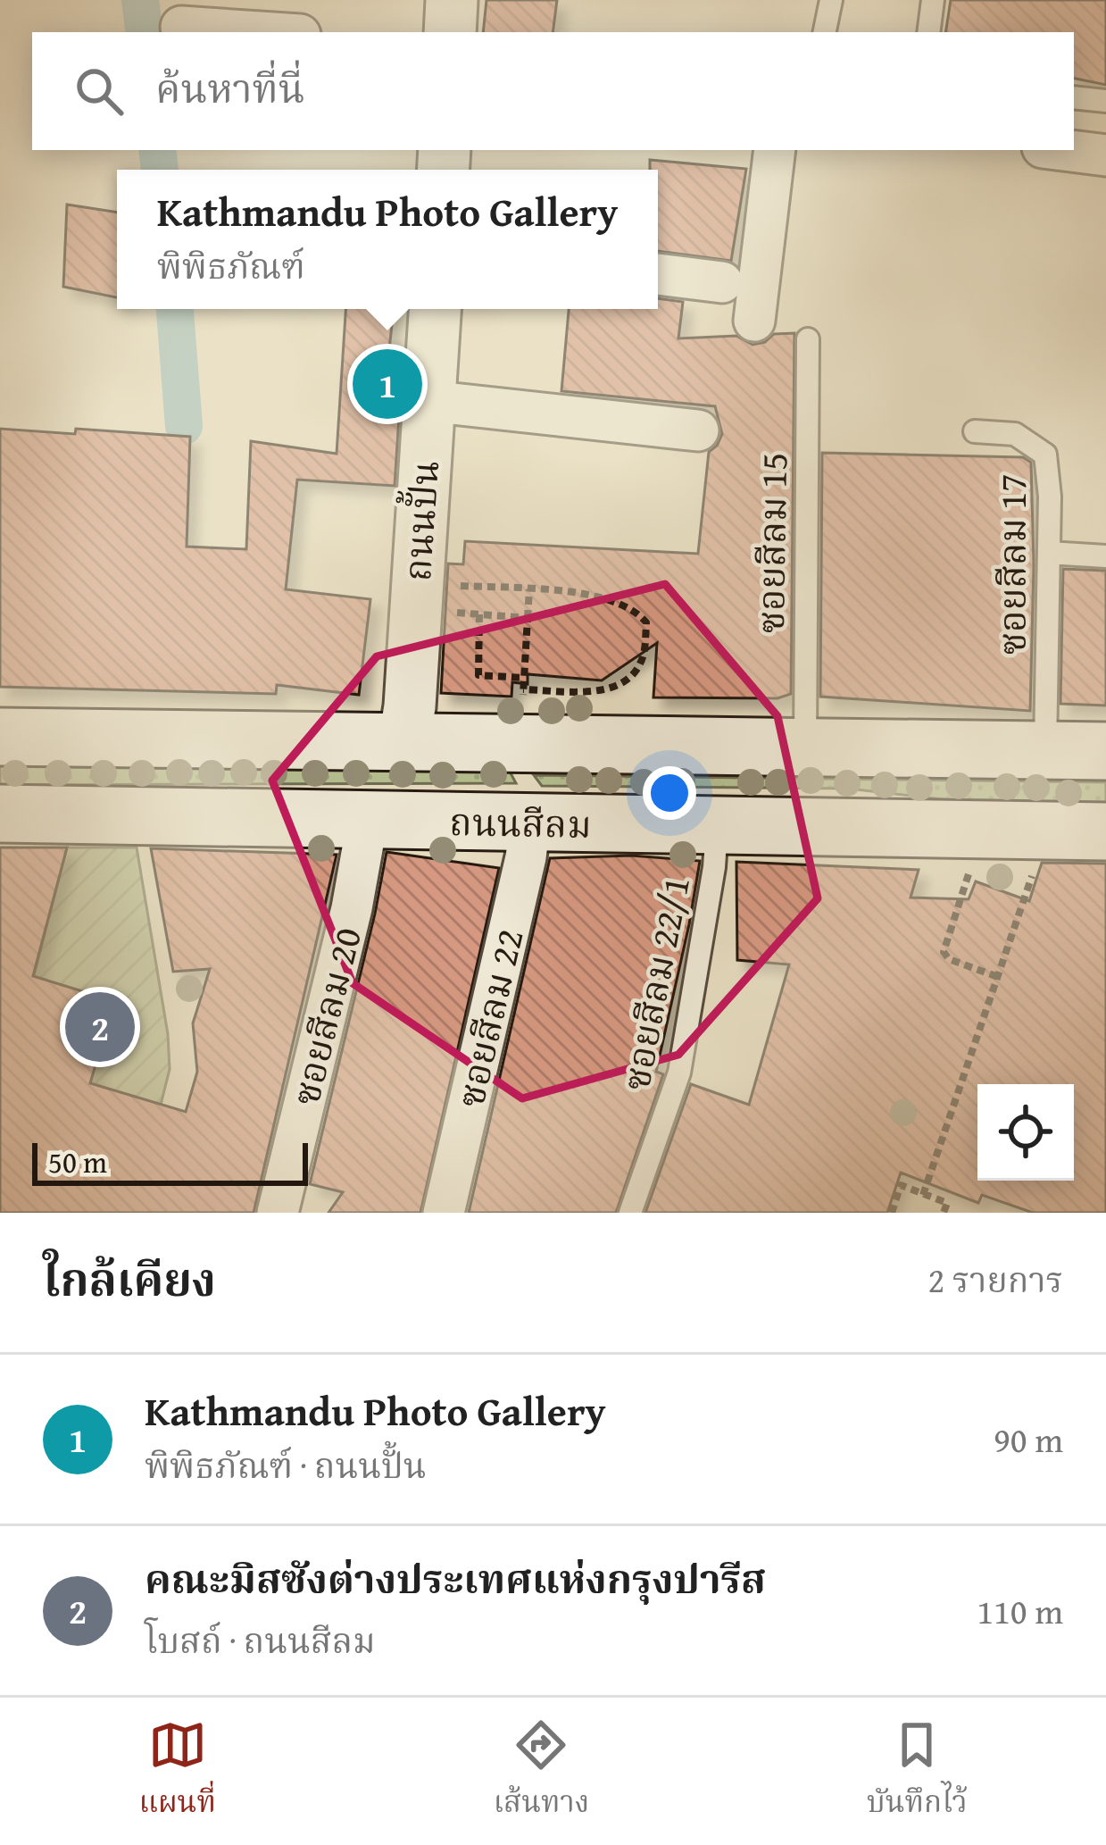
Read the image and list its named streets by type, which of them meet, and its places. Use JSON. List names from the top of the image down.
{
  "streets": {
    "main road": ["ถนนสีลม"],
    "street": ["ถนนปั้น", "ซอยสีลม 20", "ซอยสีลม 22"],
    "lane": ["ซอยสีลม 15", "ซอยสีลม 17", "ซอยสีลม 22/1"]
  },
  "crossings": [
    ["ถนนปั้น", "ถนนสีลม"],
    ["ซอยสีลม 15", "ถนนสีลม"],
    ["ซอยสีลม 17", "ถนนสีลม"],
    ["ถนนสีลม", "ซอยสีลม 22/1"],
    ["ถนนสีลม", "ซอยสีลม 20"],
    ["ถนนสีลม", "ซอยสีลม 22"]
  ],
  "scale_bar": "50 m",
  "page": {
    "search": "ค้นหาที่นี่",
    "popup": ["Kathmandu Photo Gallery", "พิพิธภัณฑ์"],
    "pins": ["1", "2"],
    "scale": "50 m",
    "heading": ["ใกล้เคียง", "2 รายการ"],
    "list": [
      {
        "mark": "1",
        "name": "Kathmandu Photo Gallery",
        "note": "พิพิธภัณฑ์ · ถนนปั้น",
        "value": "90 m"
      },
      {
        "mark": "2",
        "name": "คณะมิสซังต่างประเทศแห่งกรุงปารีส",
        "note": "โบสถ์ · ถนนสีลม",
        "value": "110 m"
      }
    ],
    "nav": ["แผนที่", "เส้นทาง", "บันทึกไว้"]
  }
}
